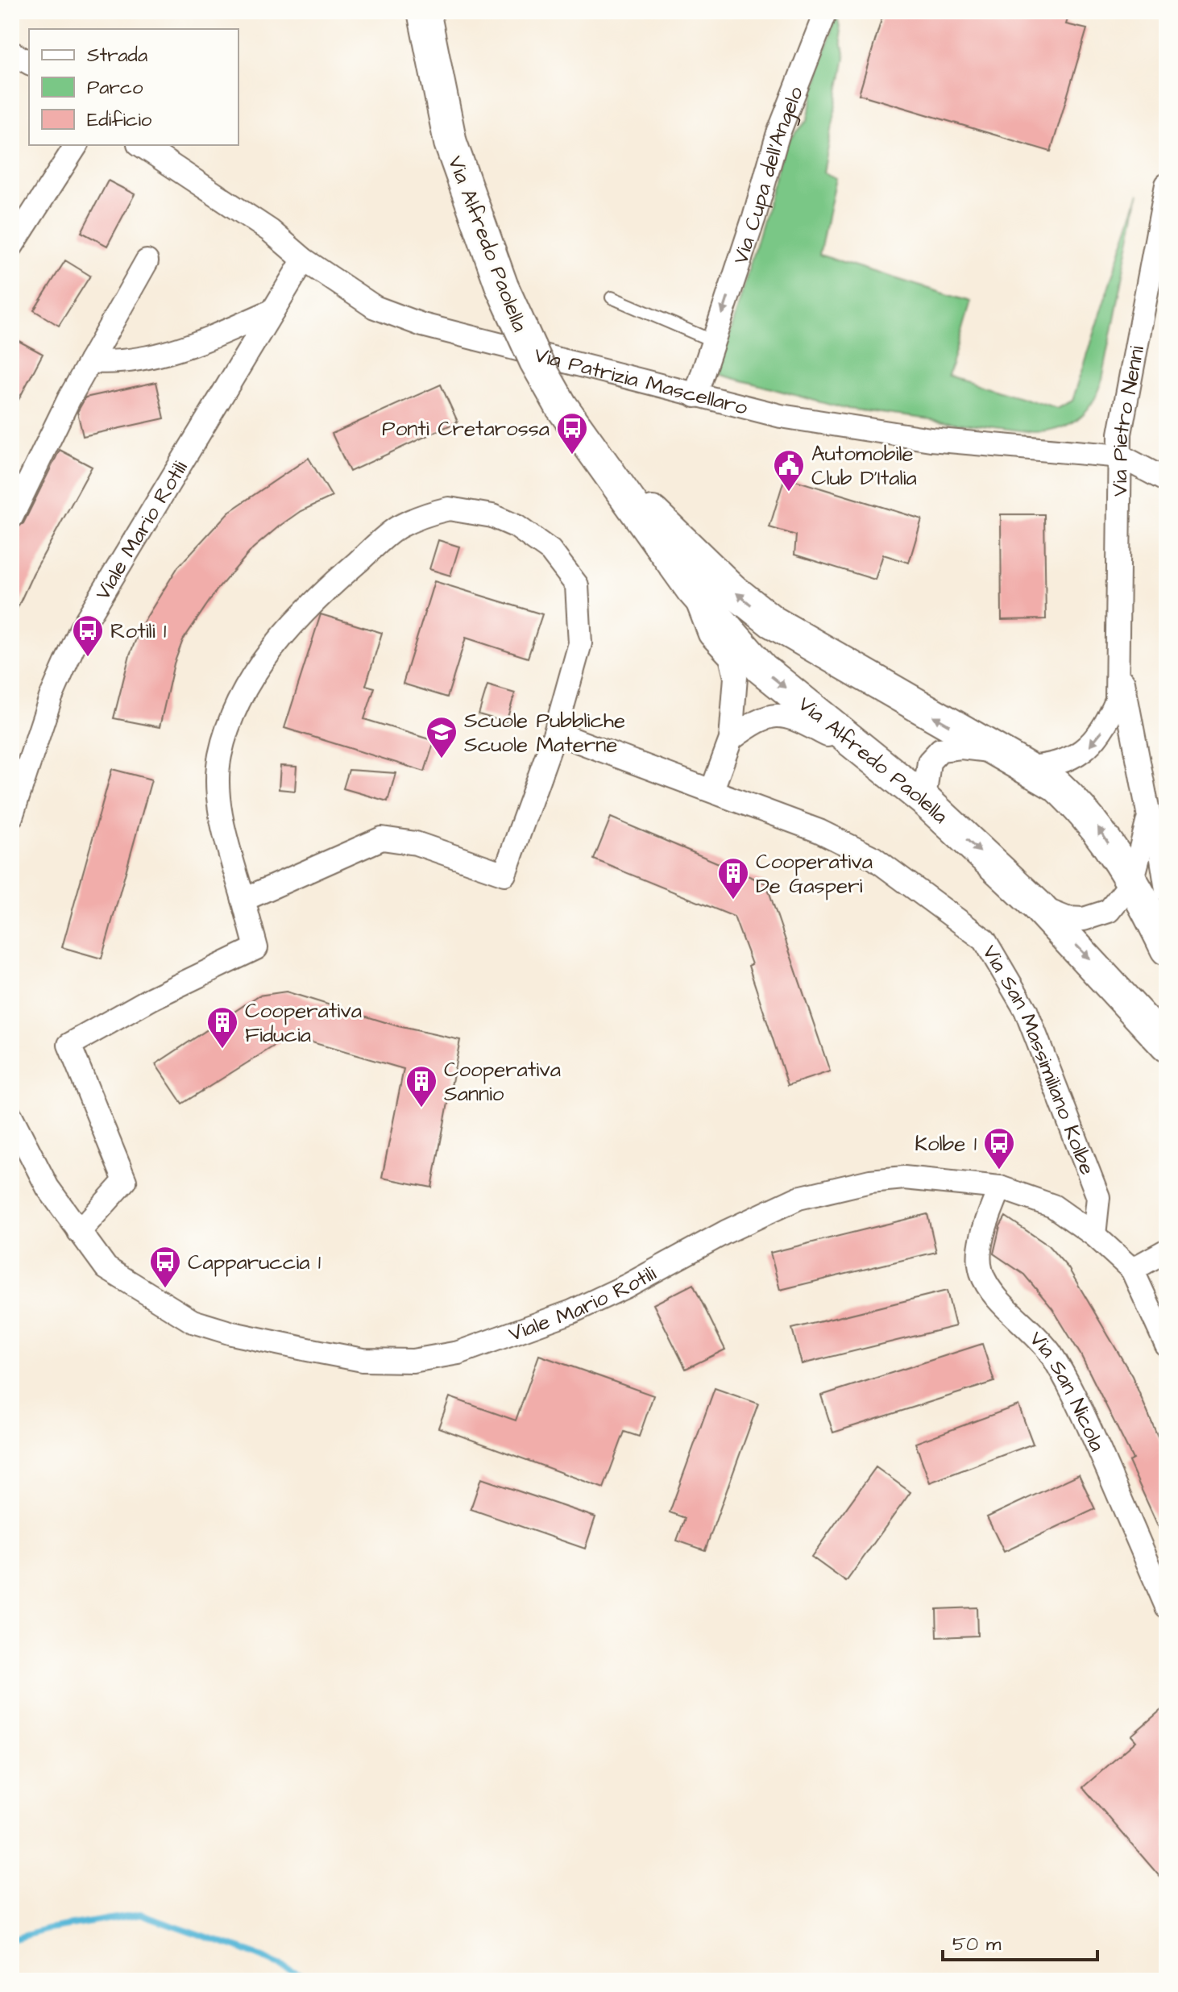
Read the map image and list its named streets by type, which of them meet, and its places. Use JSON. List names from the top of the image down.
{
  "streets": {
    "main road": ["Via Alfredo Paolella"],
    "street": [
      "Via Cupa dell'Angelo",
      "Via Patrizia Mascellaro",
      "Via Pietro Nenni",
      "Viale Mario Rotili",
      "Via San Massimiliano Kolbe",
      "Via San Nicola"
    ]
  },
  "crossings": [
    ["Via Cupa dell'Angelo", "Via Patrizia Mascellaro"],
    ["Via Alfredo Paolella", "Via Pietro Nenni"],
    ["Via Patrizia Mascellaro", "Via Pietro Nenni"],
    ["Via Patrizia Mascellaro", "Viale Mario Rotili"],
    ["Viale Mario Rotili", "Via San Massimiliano Kolbe"],
    ["Viale Mario Rotili", "Via San Nicola"]
  ],
  "one_way": ["Via Cupa dell'Angelo"],
  "places": {
    "bus stop": [
      "Ponti Cretarossa",
      "Rotili 1",
      "Kolbe 1",
      "Capparuccia 1"
    ],
    "public building": ["Automobile Club D'Italia"],
    "school or university": ["Scuole Pubbliche Scuole Materne"],
    "building": ["Cooperativa De Gasperi", "Cooperativa Fiducia", "Cooperativa Sannio"]
  },
  "legend": ["Strada", "Parco", "Edificio"],
  "scale_bar": "50 m"
}
